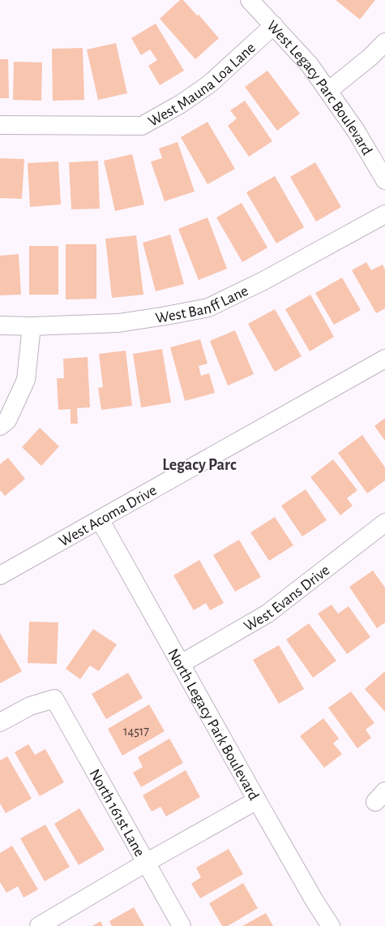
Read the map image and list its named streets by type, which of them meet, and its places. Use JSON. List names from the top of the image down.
{
  "streets": {
    "street": [
      "West Mauna Loa Lane",
      "West Legacy Parc Boulevard",
      "West Banff Lane",
      "West Acoma Drive",
      "West Evans Drive",
      "North Legacy Park Boulevard",
      "North 161st Lane"
    ]
  },
  "crossings": [
    ["West Mauna Loa Lane", "West Legacy Parc Boulevard"],
    ["West Acoma Drive", "North Legacy Park Boulevard"],
    ["West Evans Drive", "North Legacy Park Boulevard"]
  ],
  "districts": ["Legacy Parc"],
  "house_numbers": ["14517"]
}
